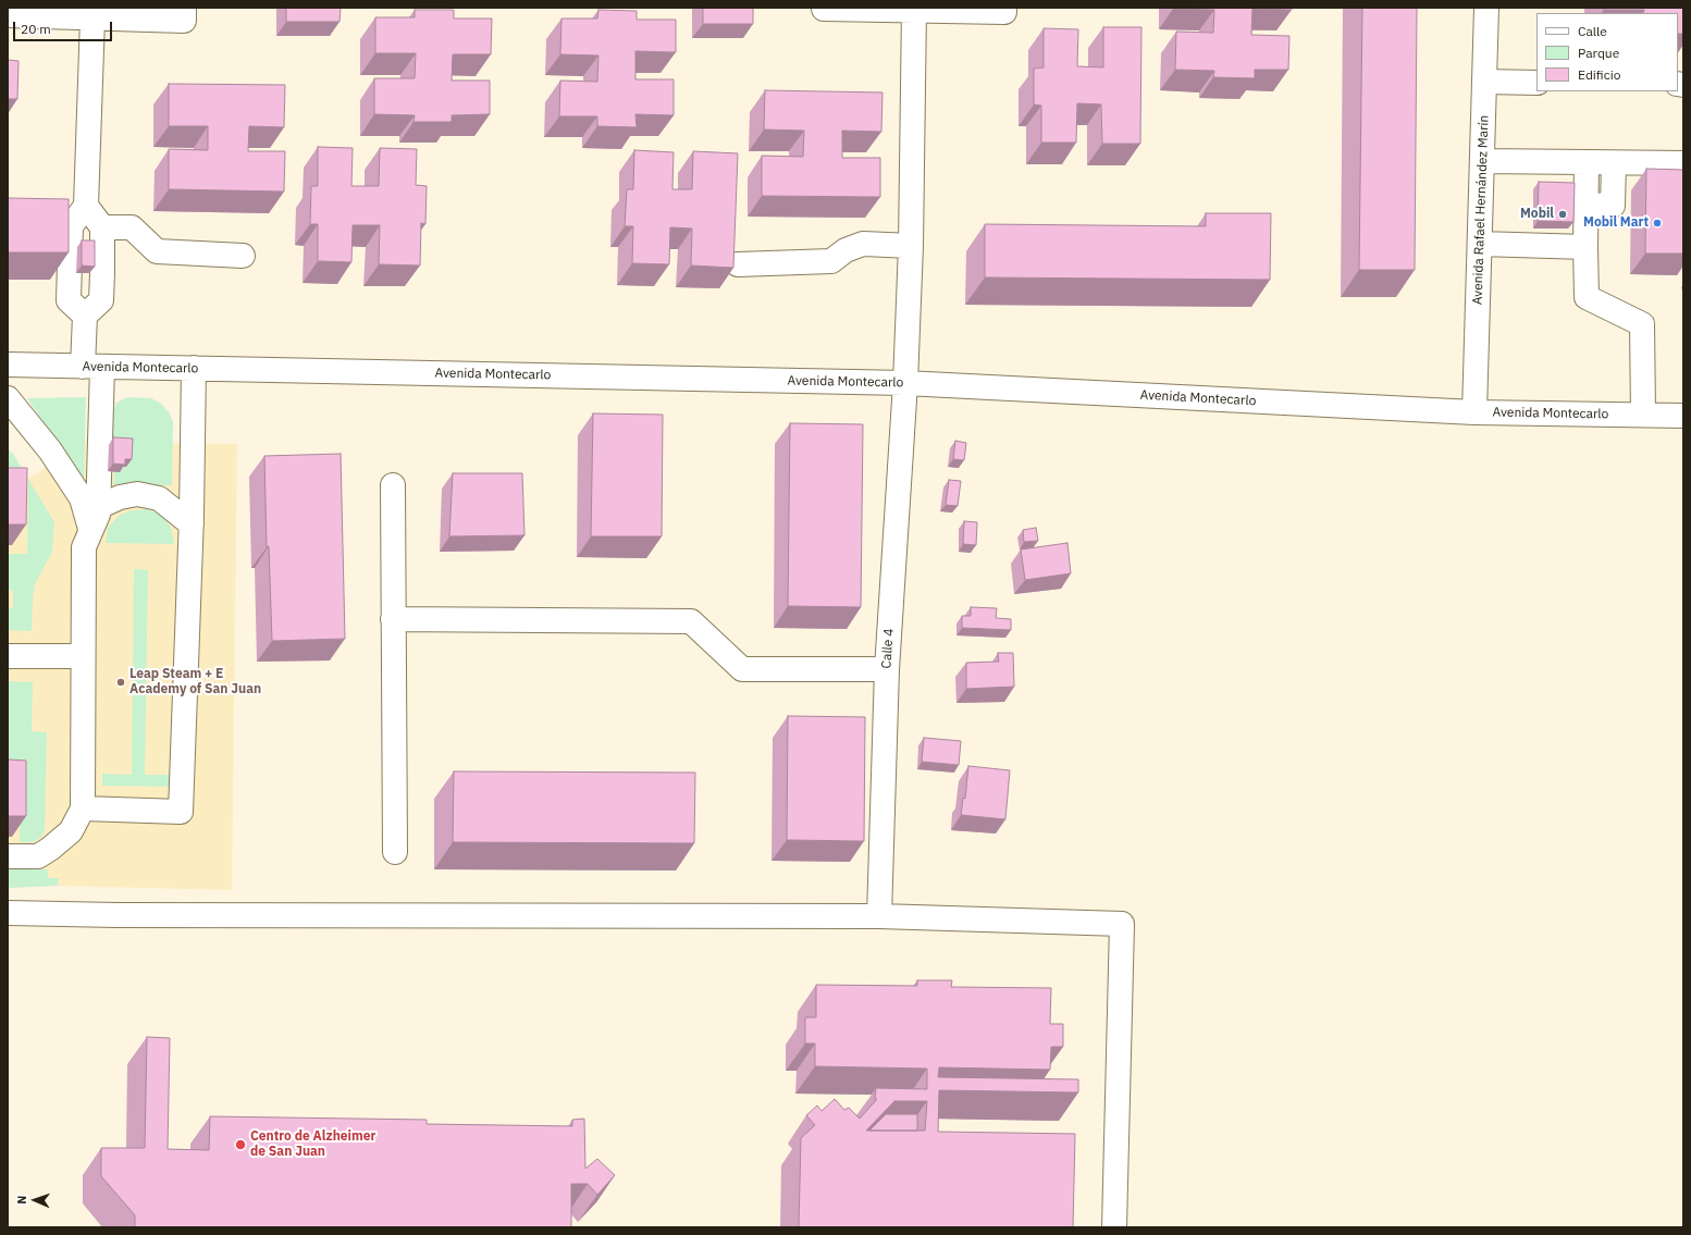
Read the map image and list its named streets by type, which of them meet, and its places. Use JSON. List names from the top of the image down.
{
  "streets": {
    "street": ["Avenida Rafael Hernández Marín", "Avenida Montecarlo", "Calle 4"]
  },
  "crossings": [
    ["Avenida Rafael Hernández Marín", "Avenida Montecarlo"],
    ["Avenida Montecarlo", "Calle 4"]
  ],
  "places": [
    "Mobil",
    "Mobil Mart",
    "Leap Steam + E Academy of San Juan",
    "Centro de Alzheimer de San Juan"
  ],
  "legend": ["Calle", "Parque", "Edificio"],
  "scale_bar": "20 m",
  "north": "left"
}
